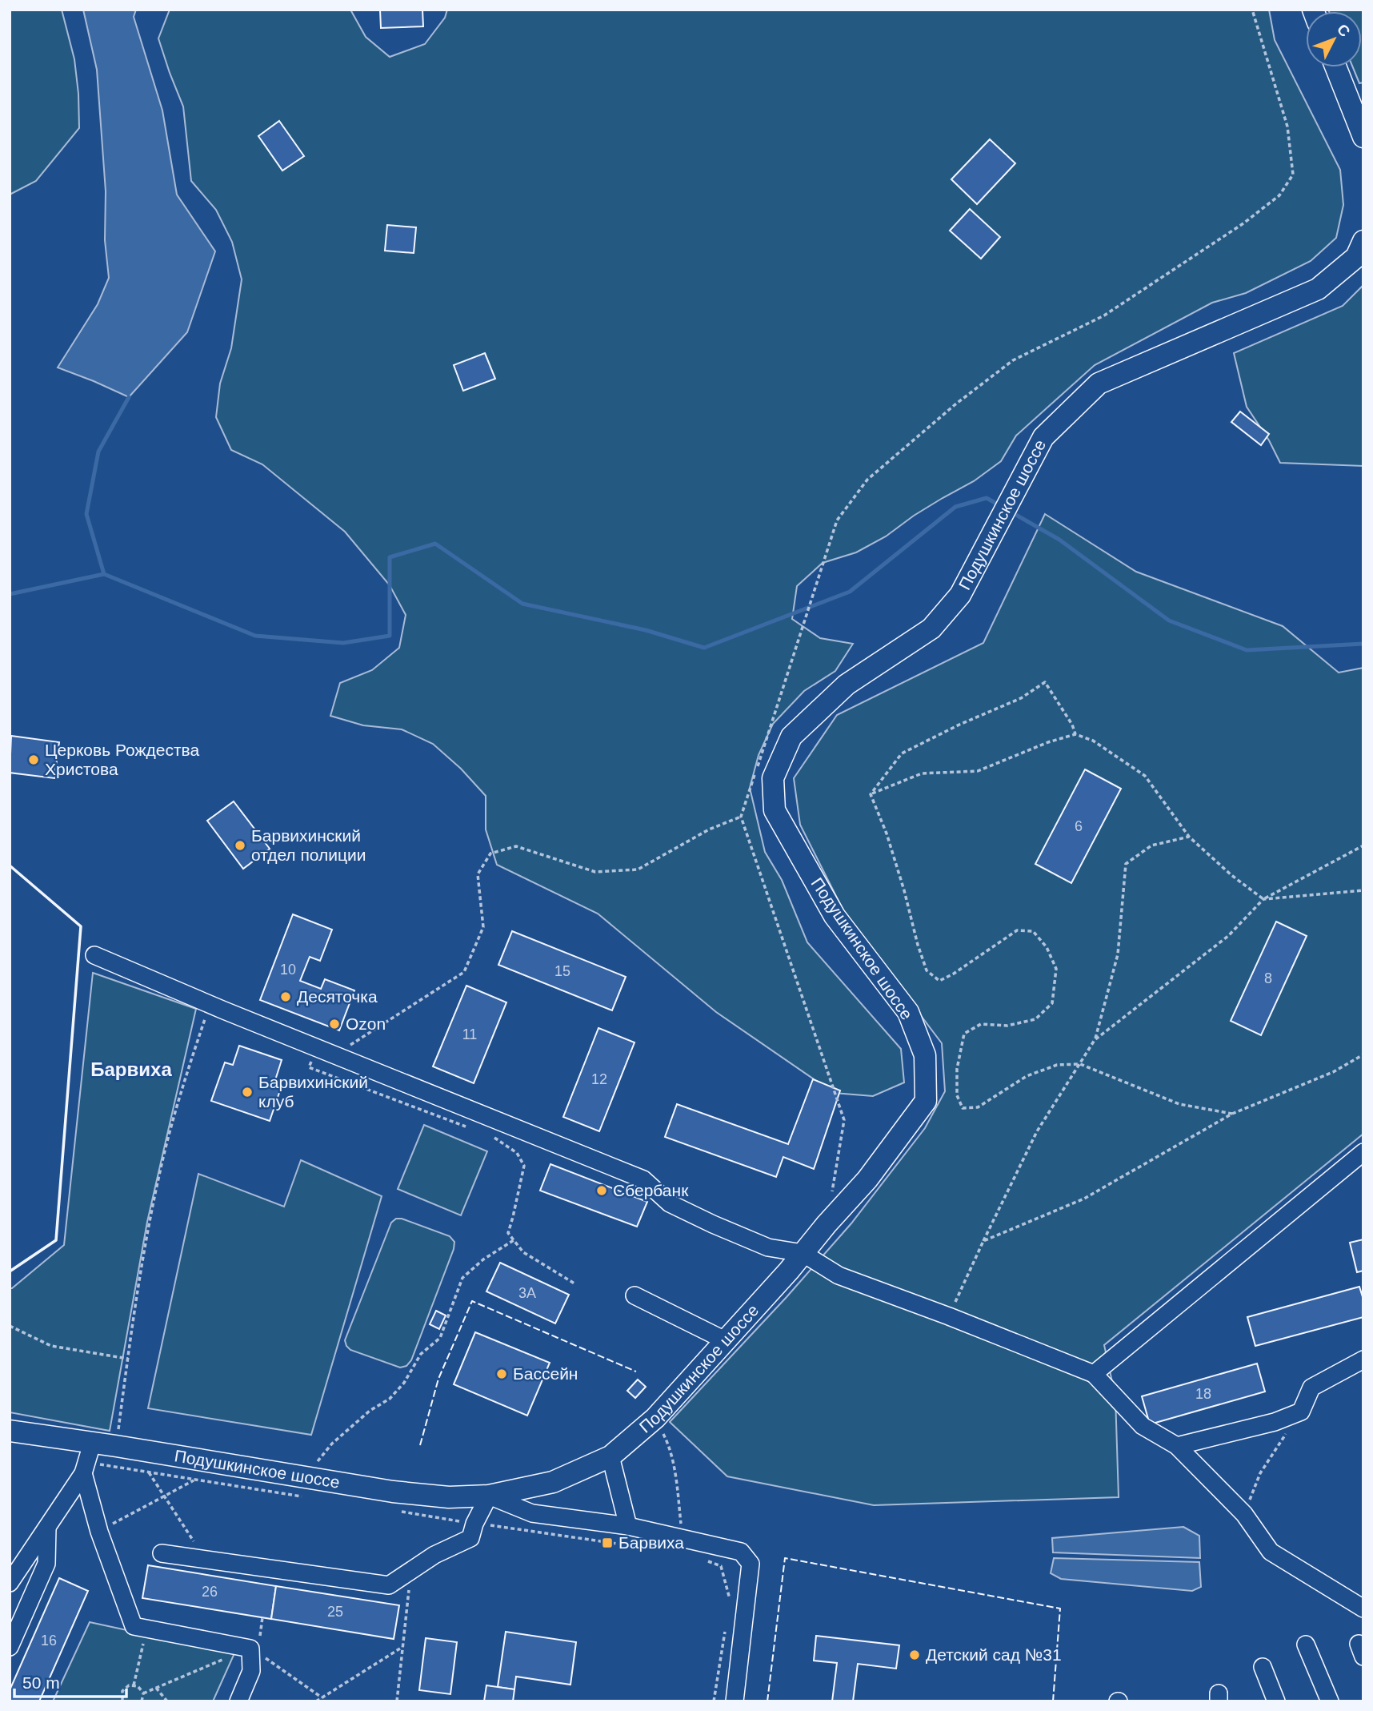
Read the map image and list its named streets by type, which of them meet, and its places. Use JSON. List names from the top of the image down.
{
  "streets": {
    "main road": ["Подушкинское шоссе"]
  },
  "districts": ["Барвиха"],
  "places": {
    "other": [
      "Церковь Рождества Христова",
      "Барвихинский отдел полиции",
      "Десяточка",
      "Ozon",
      "Барвихинский клуб",
      "Сбербанк",
      "Бассейн",
      "Детский сад №31"
    ],
    "transit": ["Барвиха"]
  },
  "house_numbers": [
    "6",
    "10",
    "15",
    "8",
    "11",
    "12",
    "3А",
    "18",
    "26",
    "25",
    "16"
  ],
  "scale_bar": "50 m",
  "north": "top right"
}
